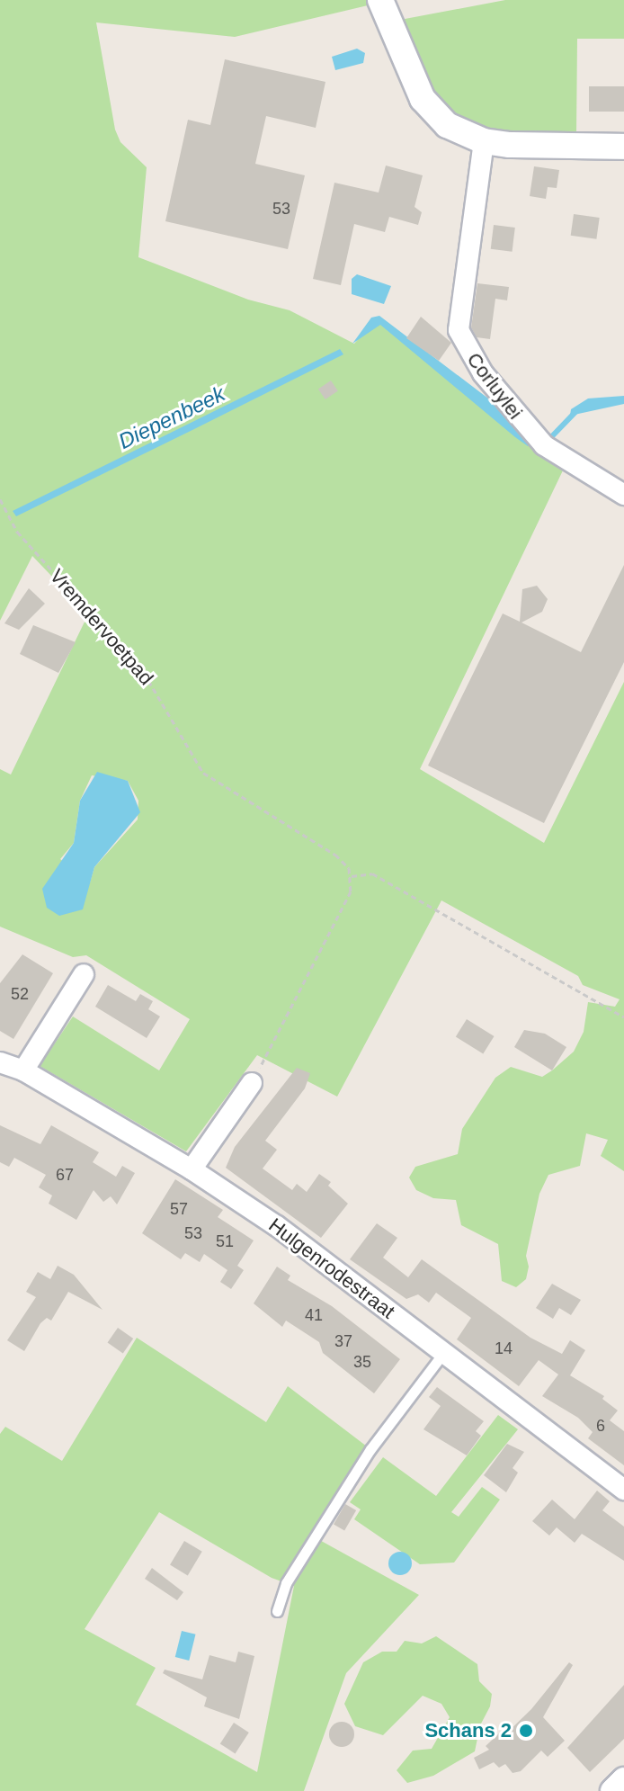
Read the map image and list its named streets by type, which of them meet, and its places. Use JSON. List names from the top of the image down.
{
  "streets": {
    "street": ["Corluylei", "Hulgenrodestraat"],
    "path": ["Vremdervoetpad"]
  },
  "water": ["Diepenbeek"],
  "places": ["Schans 2"],
  "house_numbers": [
    "53",
    "52",
    "67",
    "57",
    "53",
    "51",
    "41",
    "37",
    "14",
    "35",
    "6"
  ]
}
